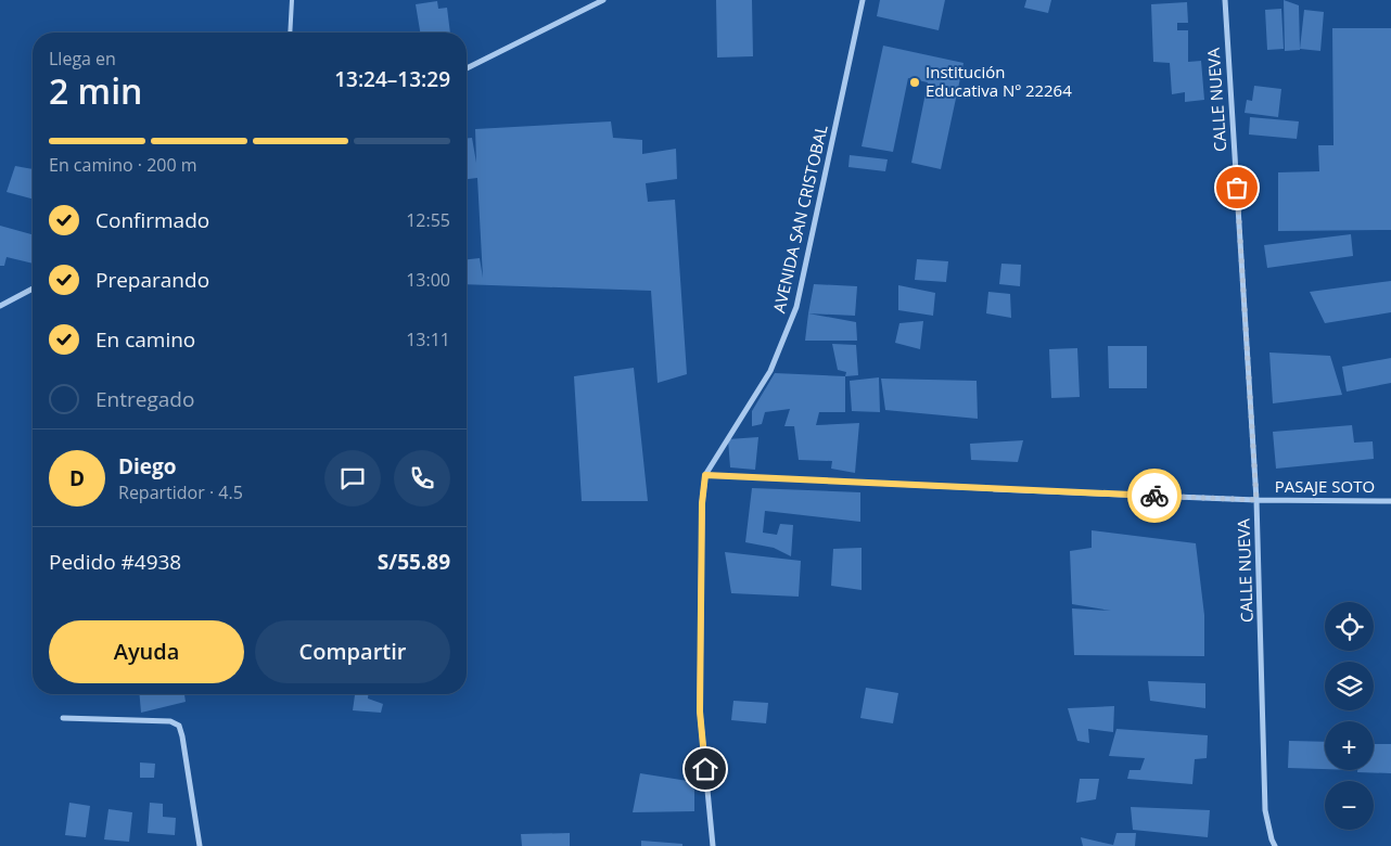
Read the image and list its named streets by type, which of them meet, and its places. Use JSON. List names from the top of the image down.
{
  "streets": {
    "street": ["CALLE NUEVA", "AVENIDA SAN CRISTOBAL", "PASAJE SOTO"]
  },
  "crossings": [
    ["CALLE NUEVA", "PASAJE SOTO"],
    ["AVENIDA SAN CRISTOBAL", "PASAJE SOTO"]
  ],
  "places": ["Institución Educativa Nº 22264"],
  "page": {
    "heading": ["2 min", "Llega en", "13:24–13:29"],
    "panel": [
      "Diego",
      "Repartidor · 4.5",
      "Pedido #4938",
      "S/55.89"
    ],
    "bar": "En camino · 200 m",
    "list": [
      ["Confirmado", "12:55"],
      ["Preparando", "13:00"],
      ["En camino", "13:11"],
      "Entregado"
    ],
    "round": "D",
    "map_buttons": ["+", "−"],
    "buttons": ["Ayuda", "Compartir"]
  }
}
